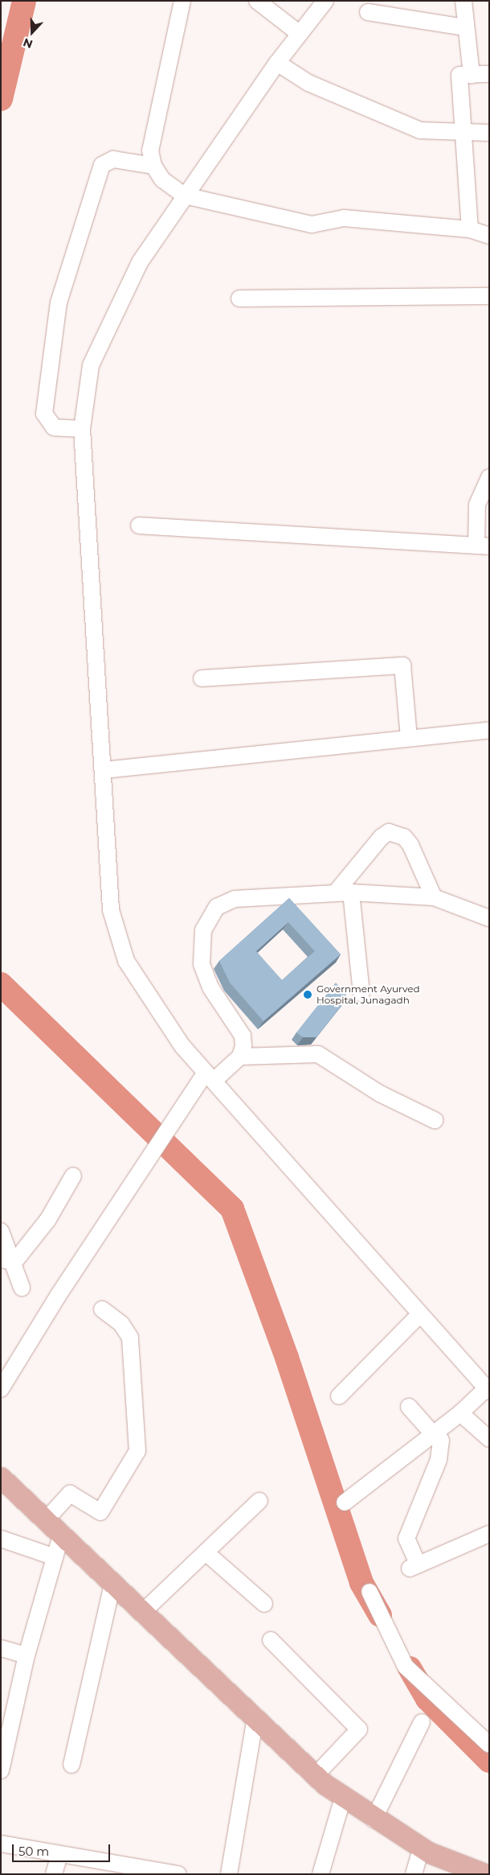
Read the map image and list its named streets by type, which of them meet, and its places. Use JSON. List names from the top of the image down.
{
  "places": ["Government Ayurved Hospital, Junagadh"],
  "scale_bar": "50 m",
  "north": "bottom"
}
